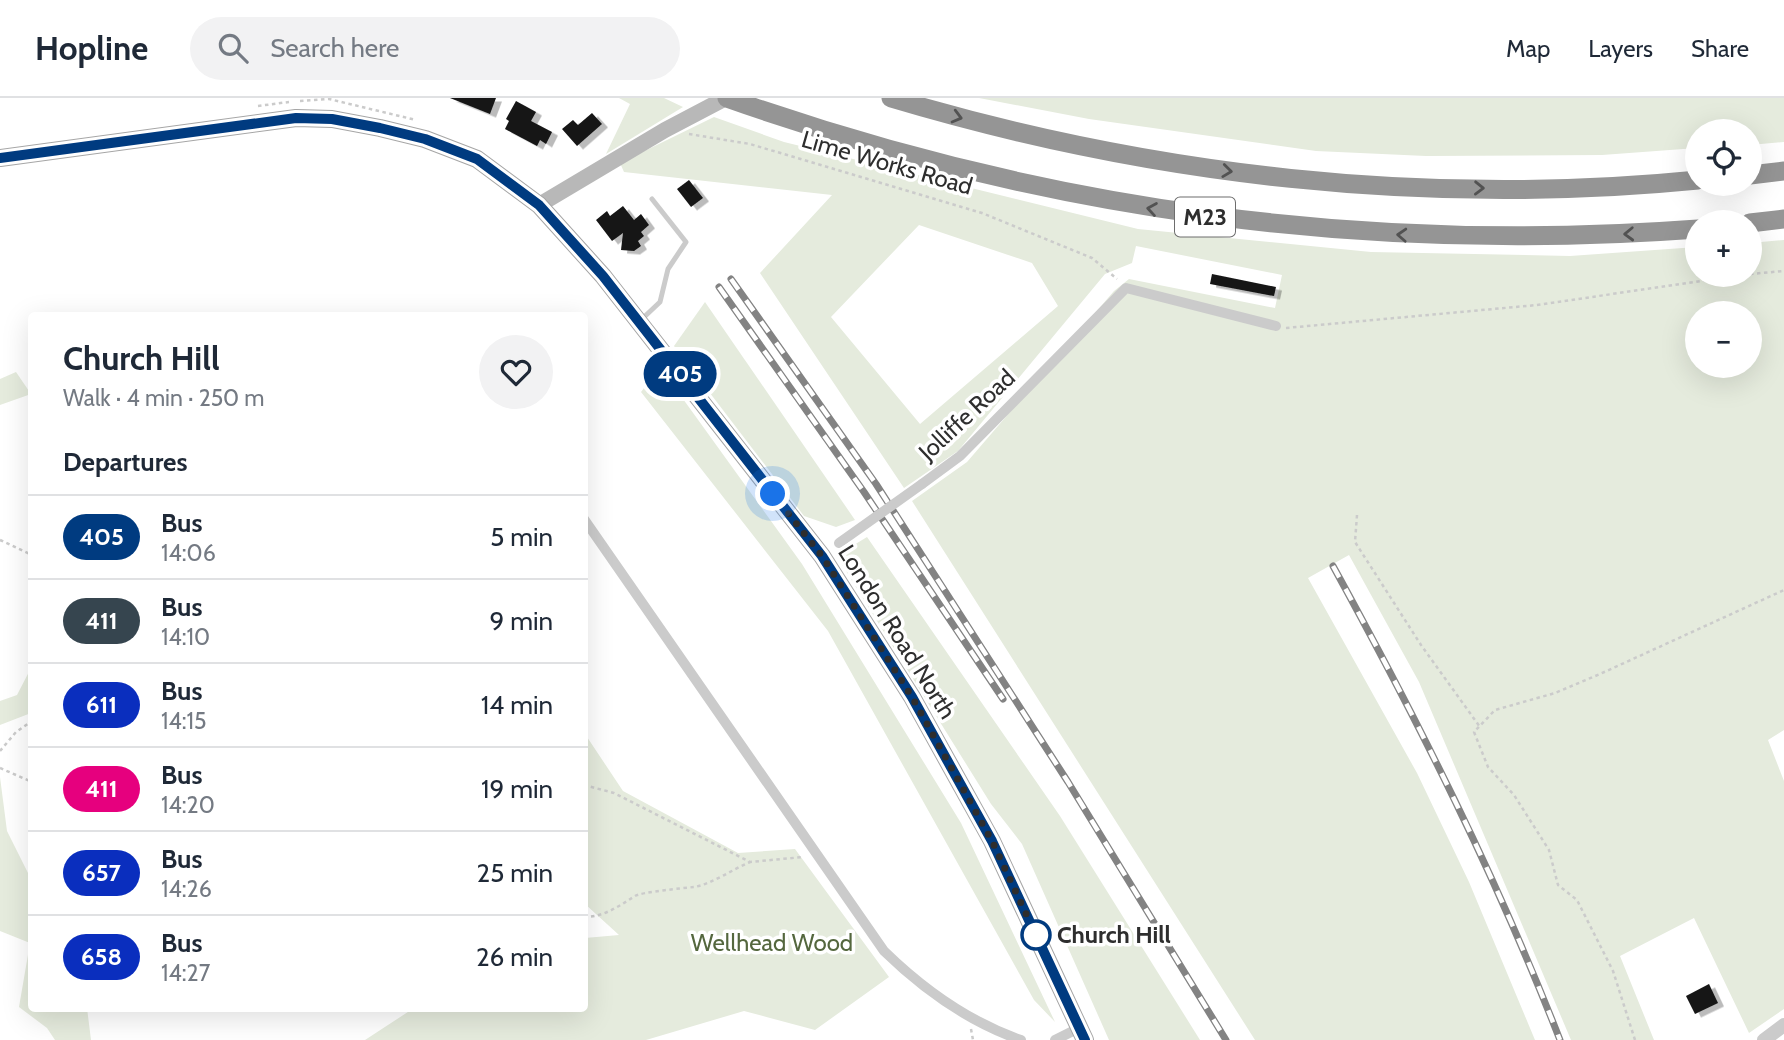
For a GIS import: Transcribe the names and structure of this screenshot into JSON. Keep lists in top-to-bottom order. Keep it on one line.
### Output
{"streets":{"highway":["M23"],"main road":["London Road North"],"street":["Jolliffe Road"],"path":["Lime Works Road"]},"crossings":[["Lime Works Road","Jolliffe Road"],["Jolliffe Road","London Road North"]],"parks":["Wellhead Wood"],"places":["Church Hill"],"lines":["bus line 405"],"page":{"header":"Hopline","search":"Search here","nav":["Map","Layers","Share"],"on_map":"405","map_buttons":["+","−"],"heading":[["Church Hill","Walk · 4 min · 250 m"],"Departures"],"list":[{"mark":"405","name":"Bus","note":"14:06","value":"5 min"},{"mark":"411","name":"Bus","note":"14:10","value":"9 min"},{"mark":"611","name":"Bus","note":"14:15","value":"14 min"},{"mark":"411","name":"Bus","note":"14:20","value":"19 min"},{"mark":"657","name":"Bus","note":"14:26","value":"25 min"},{"mark":"658","name":"Bus","note":"14:27","value":"26 min"}]}}
